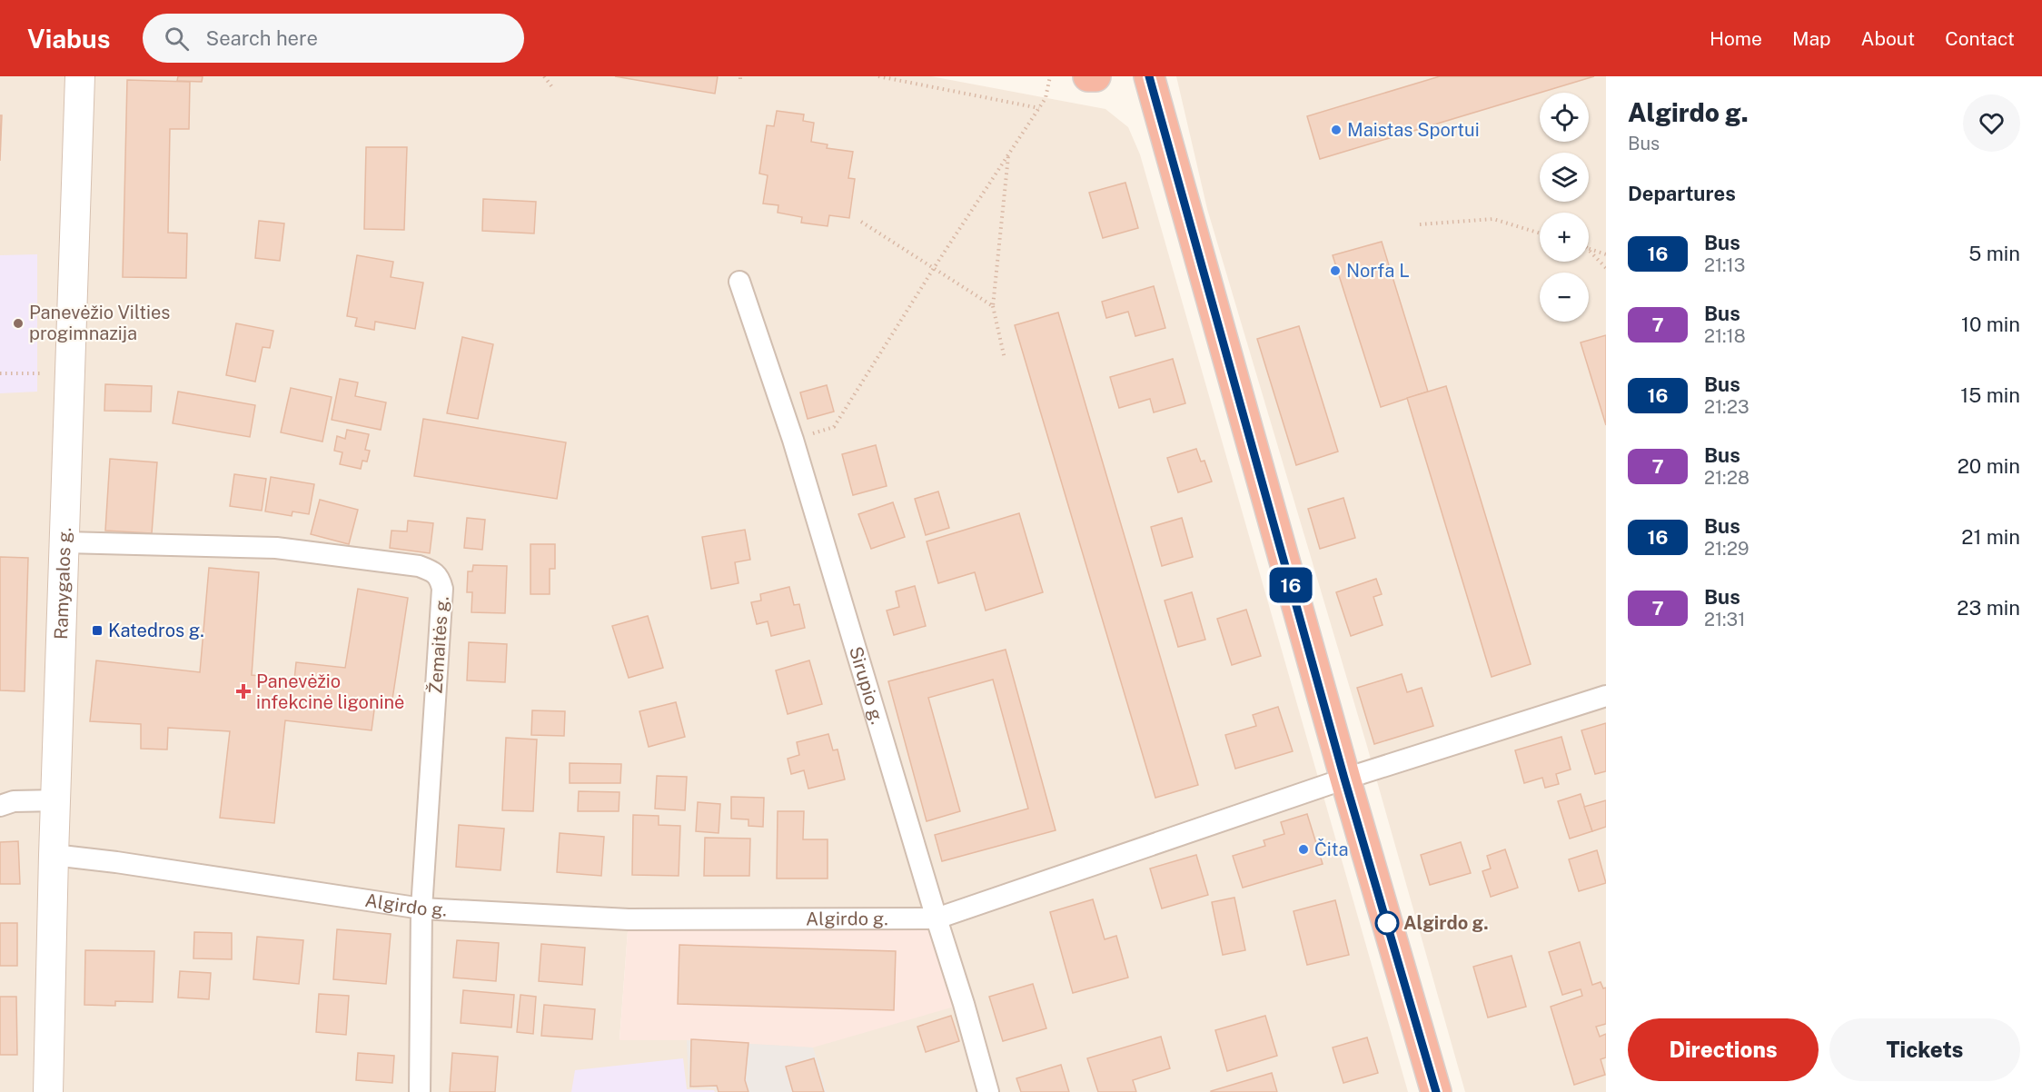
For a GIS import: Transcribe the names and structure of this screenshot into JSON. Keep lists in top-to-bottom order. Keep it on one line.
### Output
{"streets":{"main road":["Ramygalos g."],"street":["Žemaitės g.","Sirupio g.","Algirdo g."]},"crossings":[["Ramygalos g.","Žemaitės g."],["Ramygalos g.","Algirdo g."],["Žemaitės g.","Algirdo g."],["Sirupio g.","Algirdo g."]],"places":{"other":["Maistas Sportui","Norfa L","Panevėžio Vilties progimnazija","Čita","Algirdo g."],"transit":["Katedros g."],"health":["Panevėžio infekcinė ligoninė"]},"lines":["bus line 16"],"page":{"header":"Viabus","search":"Search here","nav":["Home","Map","About","Contact"],"on_map":"16","heading":[["Algirdo g.","Bus"],"Departures"],"map_buttons":["+","−"],"list":[{"mark":"16","name":"Bus","note":"21:13","value":"5 min"},{"mark":"7","name":"Bus","note":"21:18","value":"10 min"},{"mark":"16","name":"Bus","note":"21:23","value":"15 min"},{"mark":"7","name":"Bus","note":"21:28","value":"20 min"},{"mark":"16","name":"Bus","note":"21:29","value":"21 min"},{"mark":"7","name":"Bus","note":"21:31","value":"23 min"}],"buttons":["Directions","Tickets"]}}
